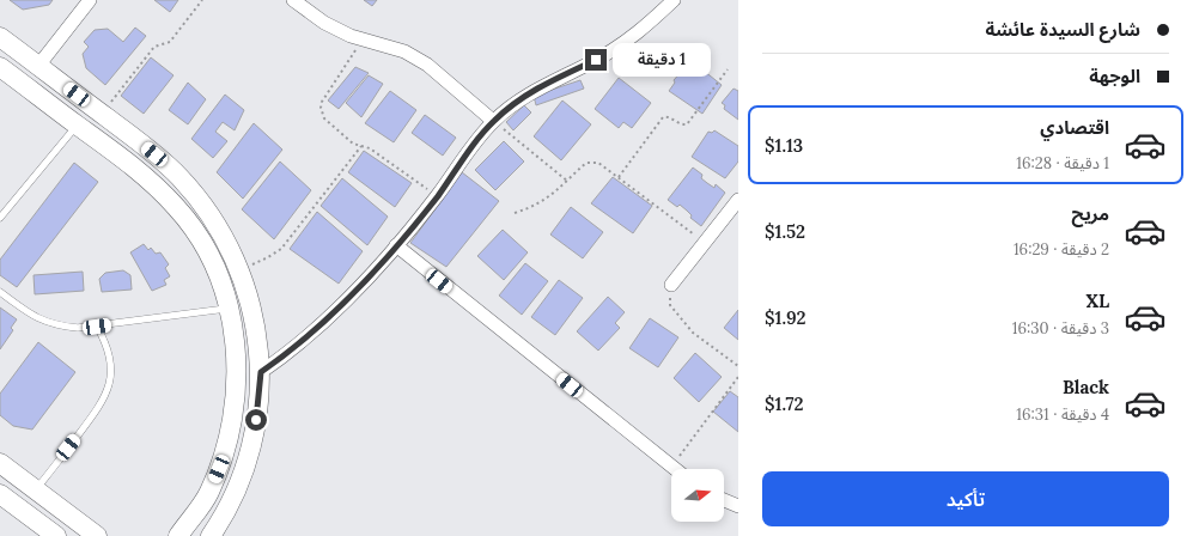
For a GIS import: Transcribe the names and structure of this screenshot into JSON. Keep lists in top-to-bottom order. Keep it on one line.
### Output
{"north":"right","page":{"banner":["شارع السيدة عائشة","الوجهة"],"bubble":"1 دقيقة","list":[{"name":"اقتصادي","note":"1 دقيقة · 16:28","value":"$1.13"},{"name":"مريح","note":"2 دقيقة · 16:29","value":"$1.52"},{"name":"XL","note":"3 دقيقة · 16:30","value":"$1.92"},{"name":"Black","note":"4 دقيقة · 16:31","value":"$1.72"}],"buttons":"تأكيد"}}
